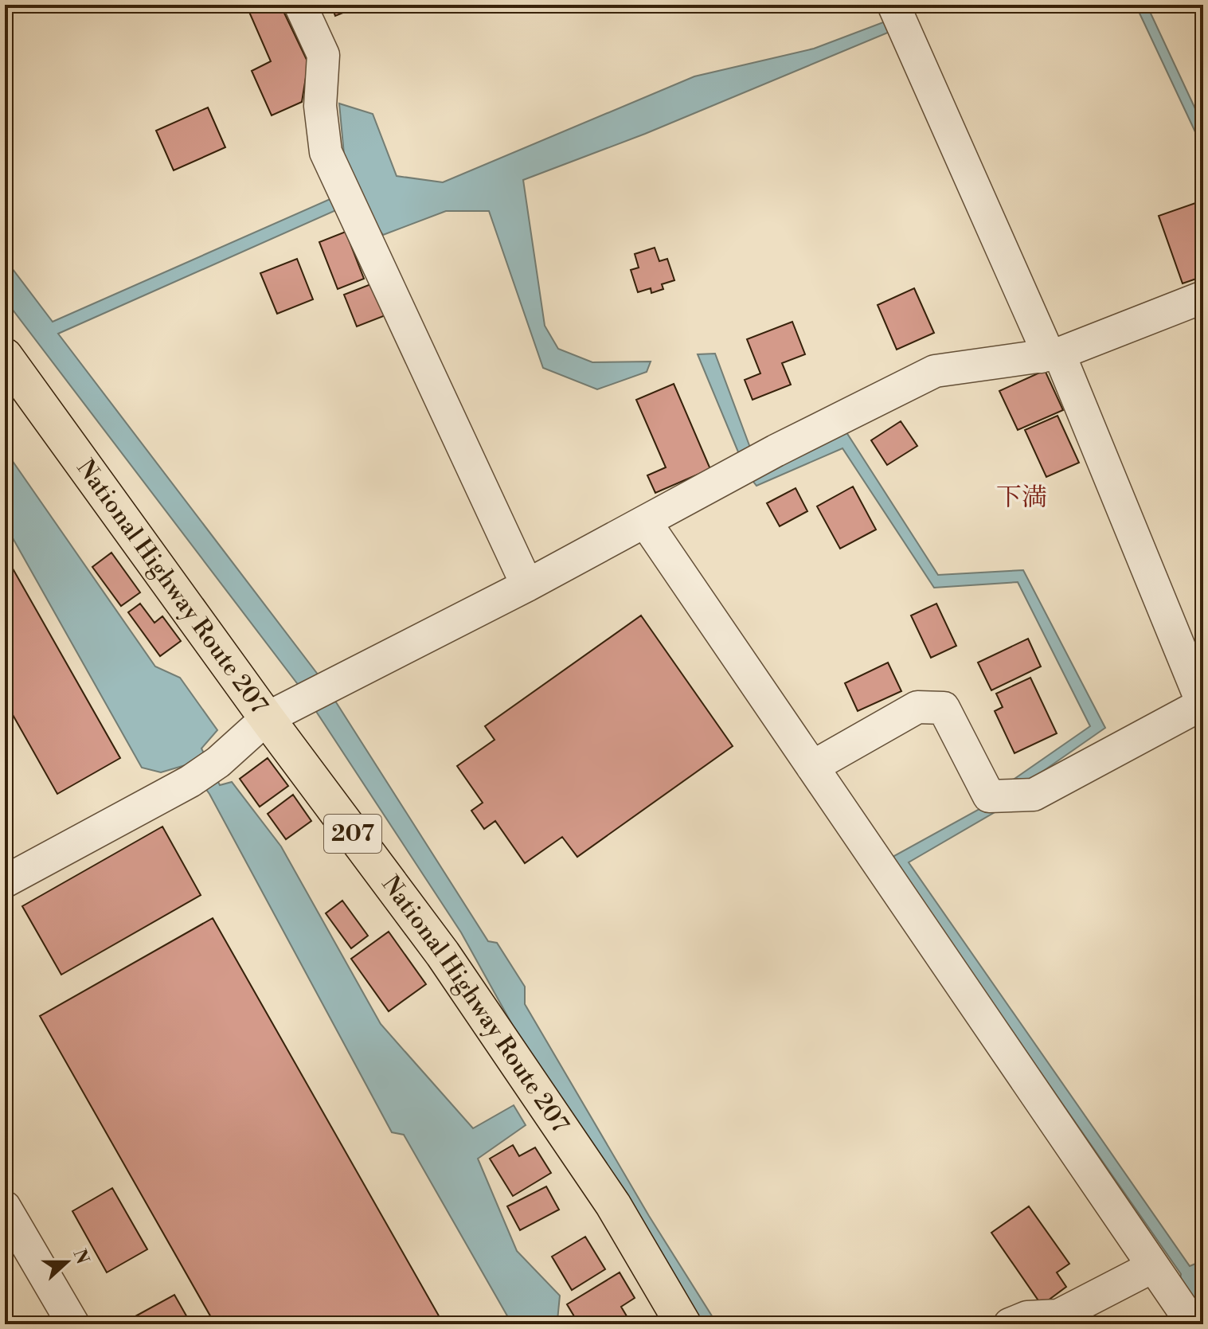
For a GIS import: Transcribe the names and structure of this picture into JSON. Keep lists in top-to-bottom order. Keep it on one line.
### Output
{"streets":{"highway":["National Highway Route 207","207"]},"districts":["下満"],"north":"right"}
